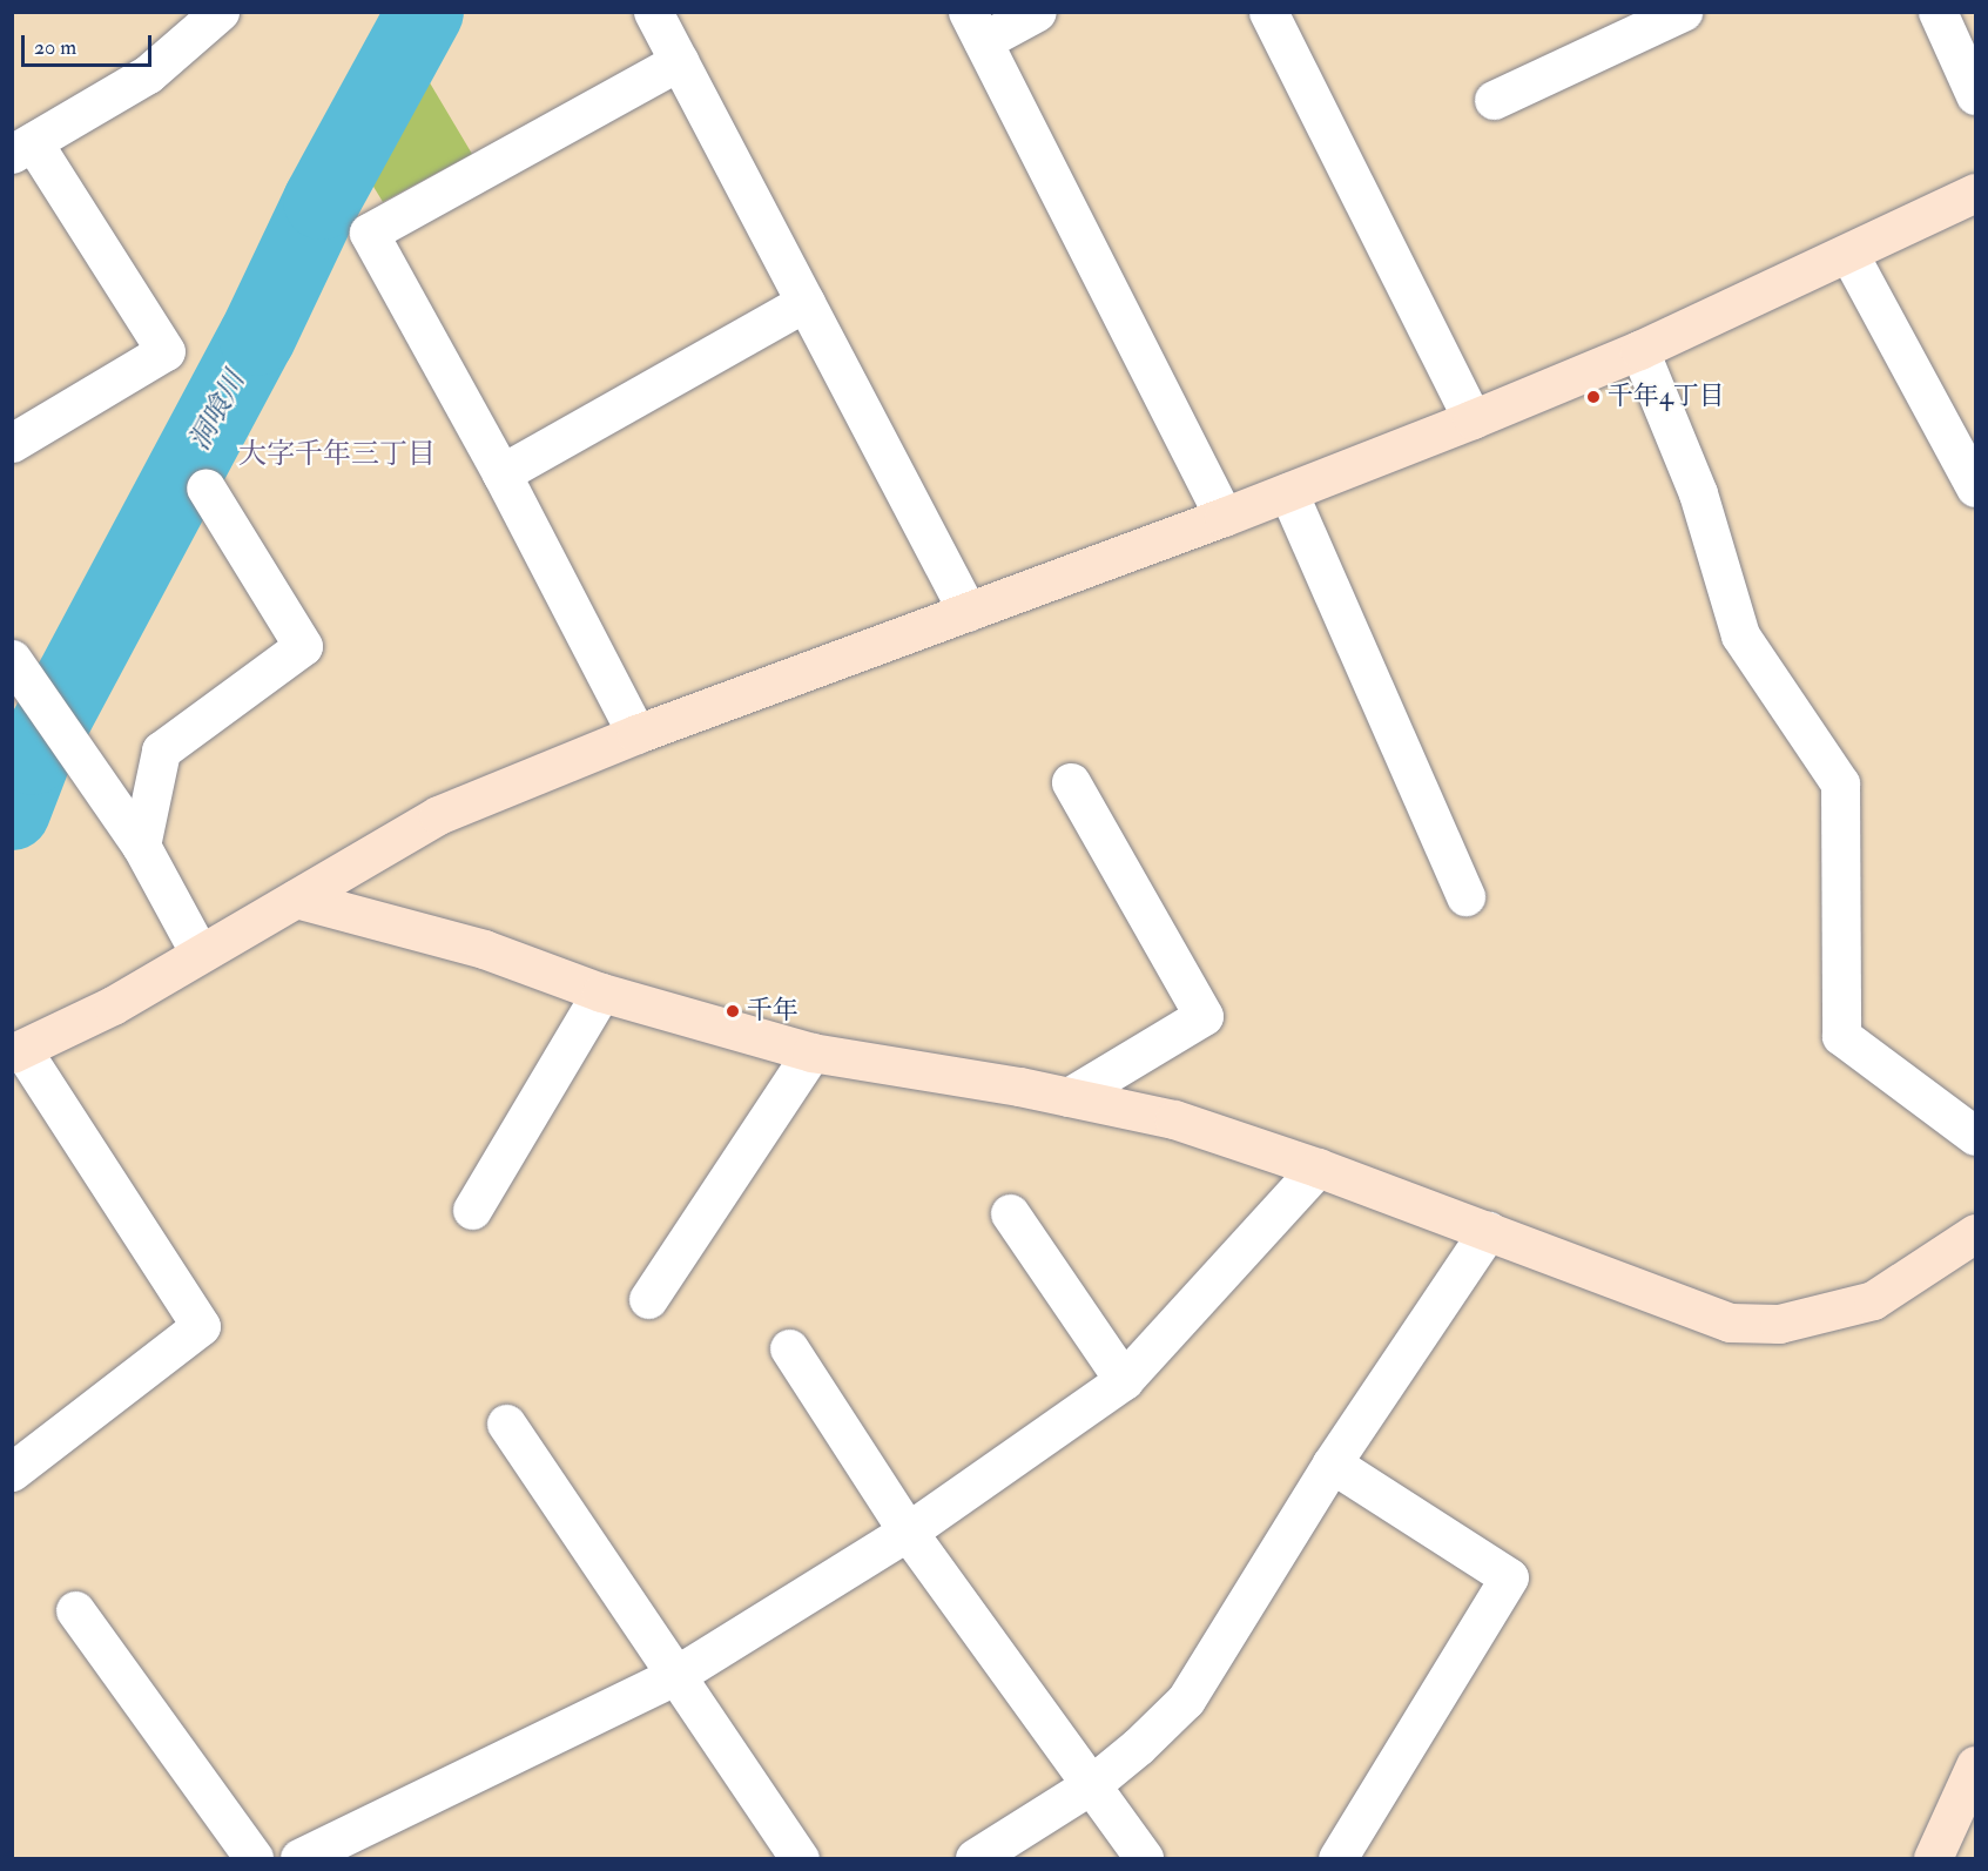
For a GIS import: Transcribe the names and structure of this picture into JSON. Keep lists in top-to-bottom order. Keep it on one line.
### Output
{"districts":["大字千年三丁目"],"water":["洞喰川"],"places":["千年4丁目","千年"],"scale_bar":"20 m"}
